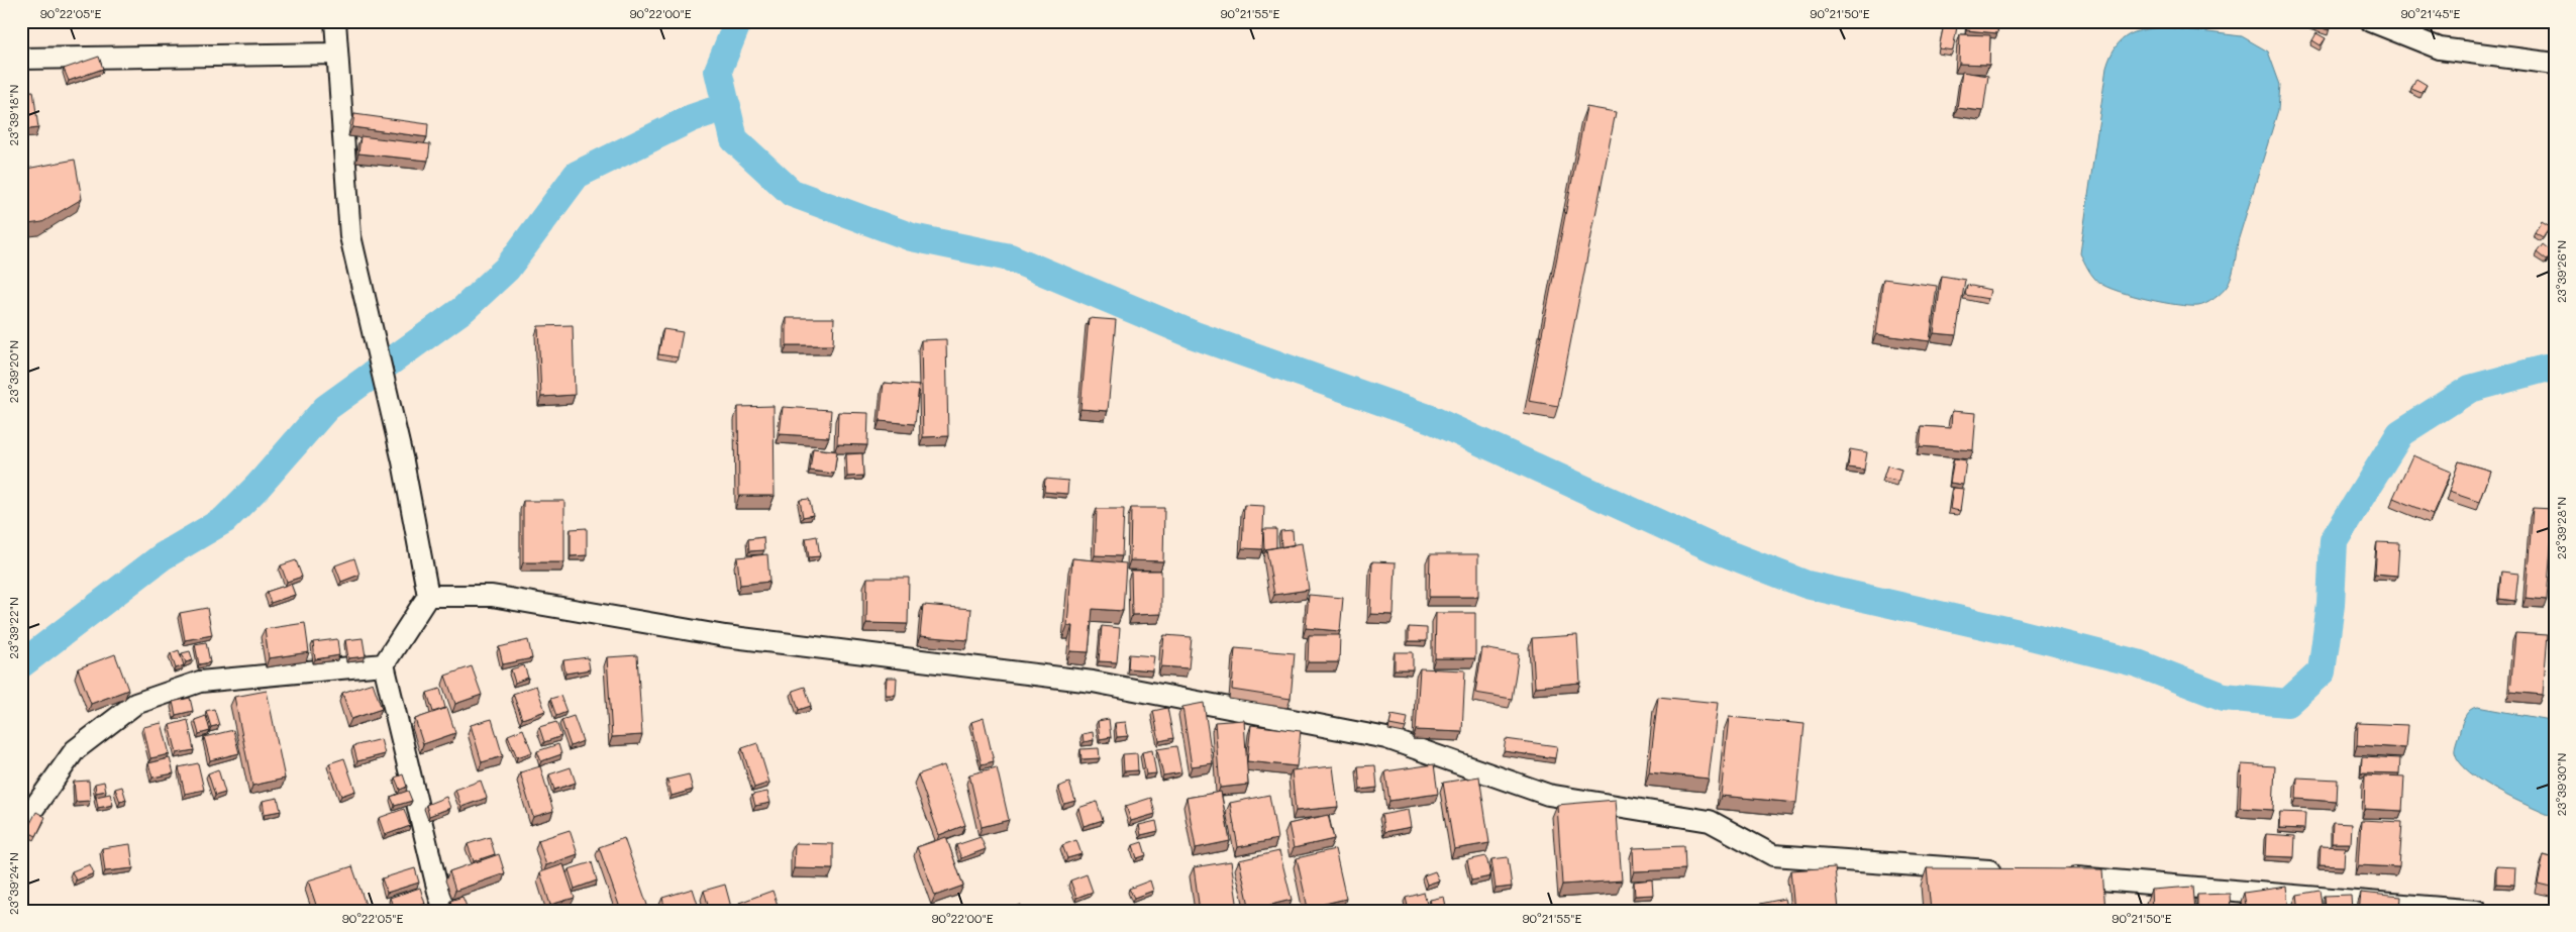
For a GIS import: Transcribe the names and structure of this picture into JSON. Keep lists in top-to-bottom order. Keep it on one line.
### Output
{"coordinates":["90°22'05\"E","90°22'00\"E","90°21'55\"E","90°21'50\"E","90°21'45\"E","23°39'18\"N","23°39'26\"N","23°39'20\"N","23°39'28\"N","23°39'22\"N","23°39'30\"N","23°39'24\"N"]}
